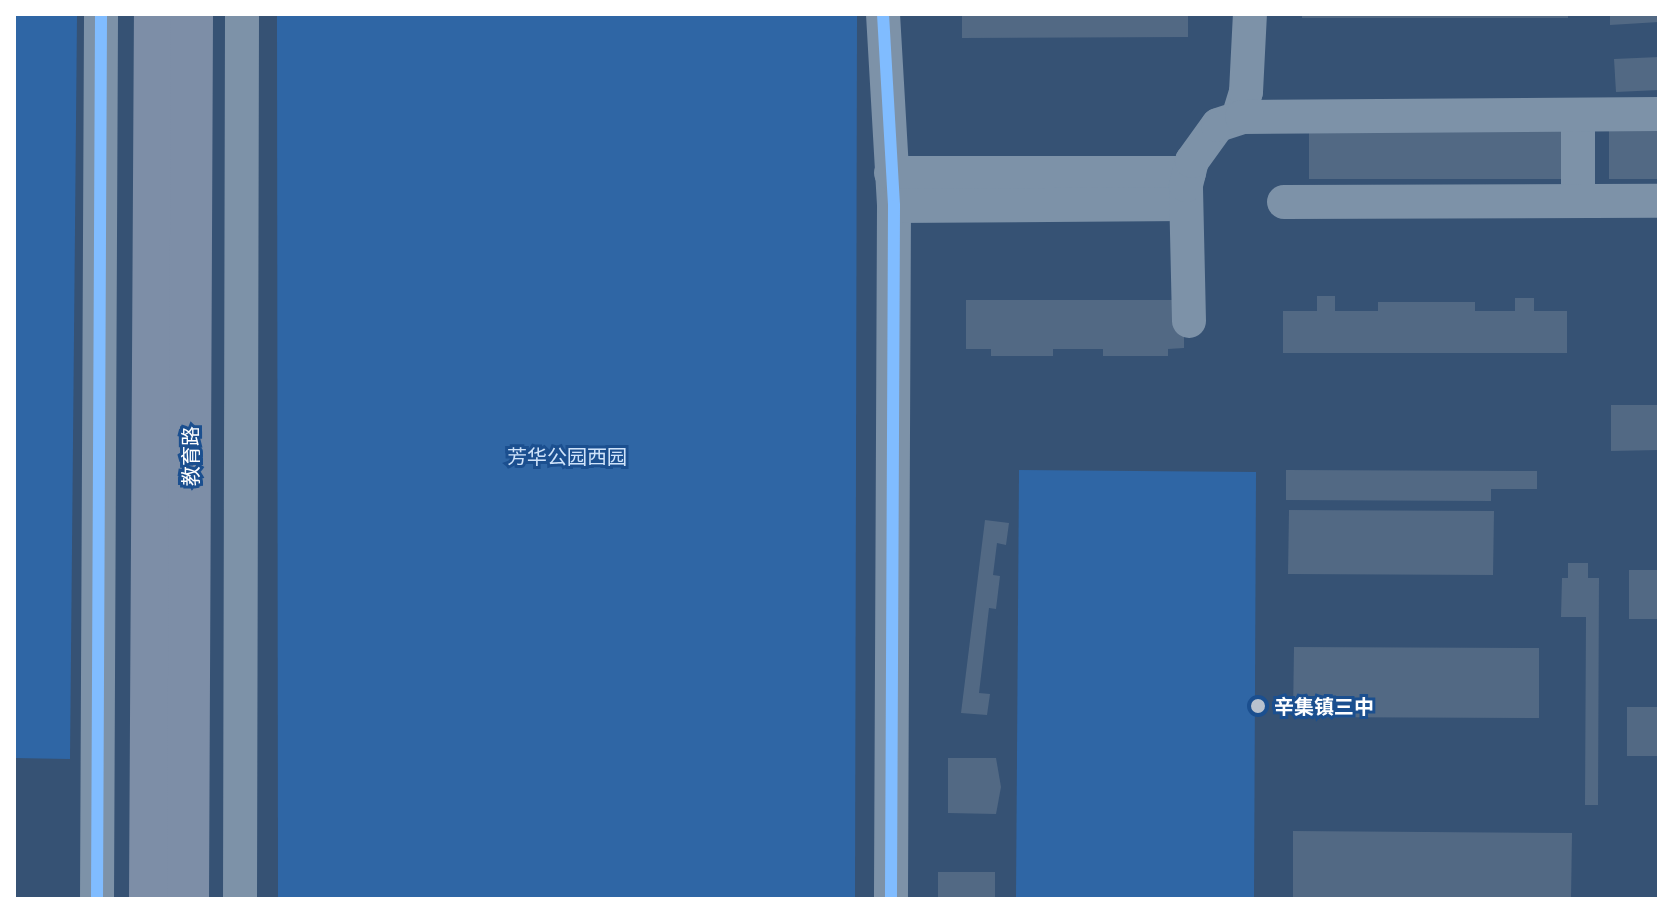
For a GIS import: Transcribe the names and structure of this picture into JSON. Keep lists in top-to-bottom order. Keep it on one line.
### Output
{"streets":{"main road":["教育路"]},"parks":["芳华公园西园"],"places":["辛集镇三中"]}
